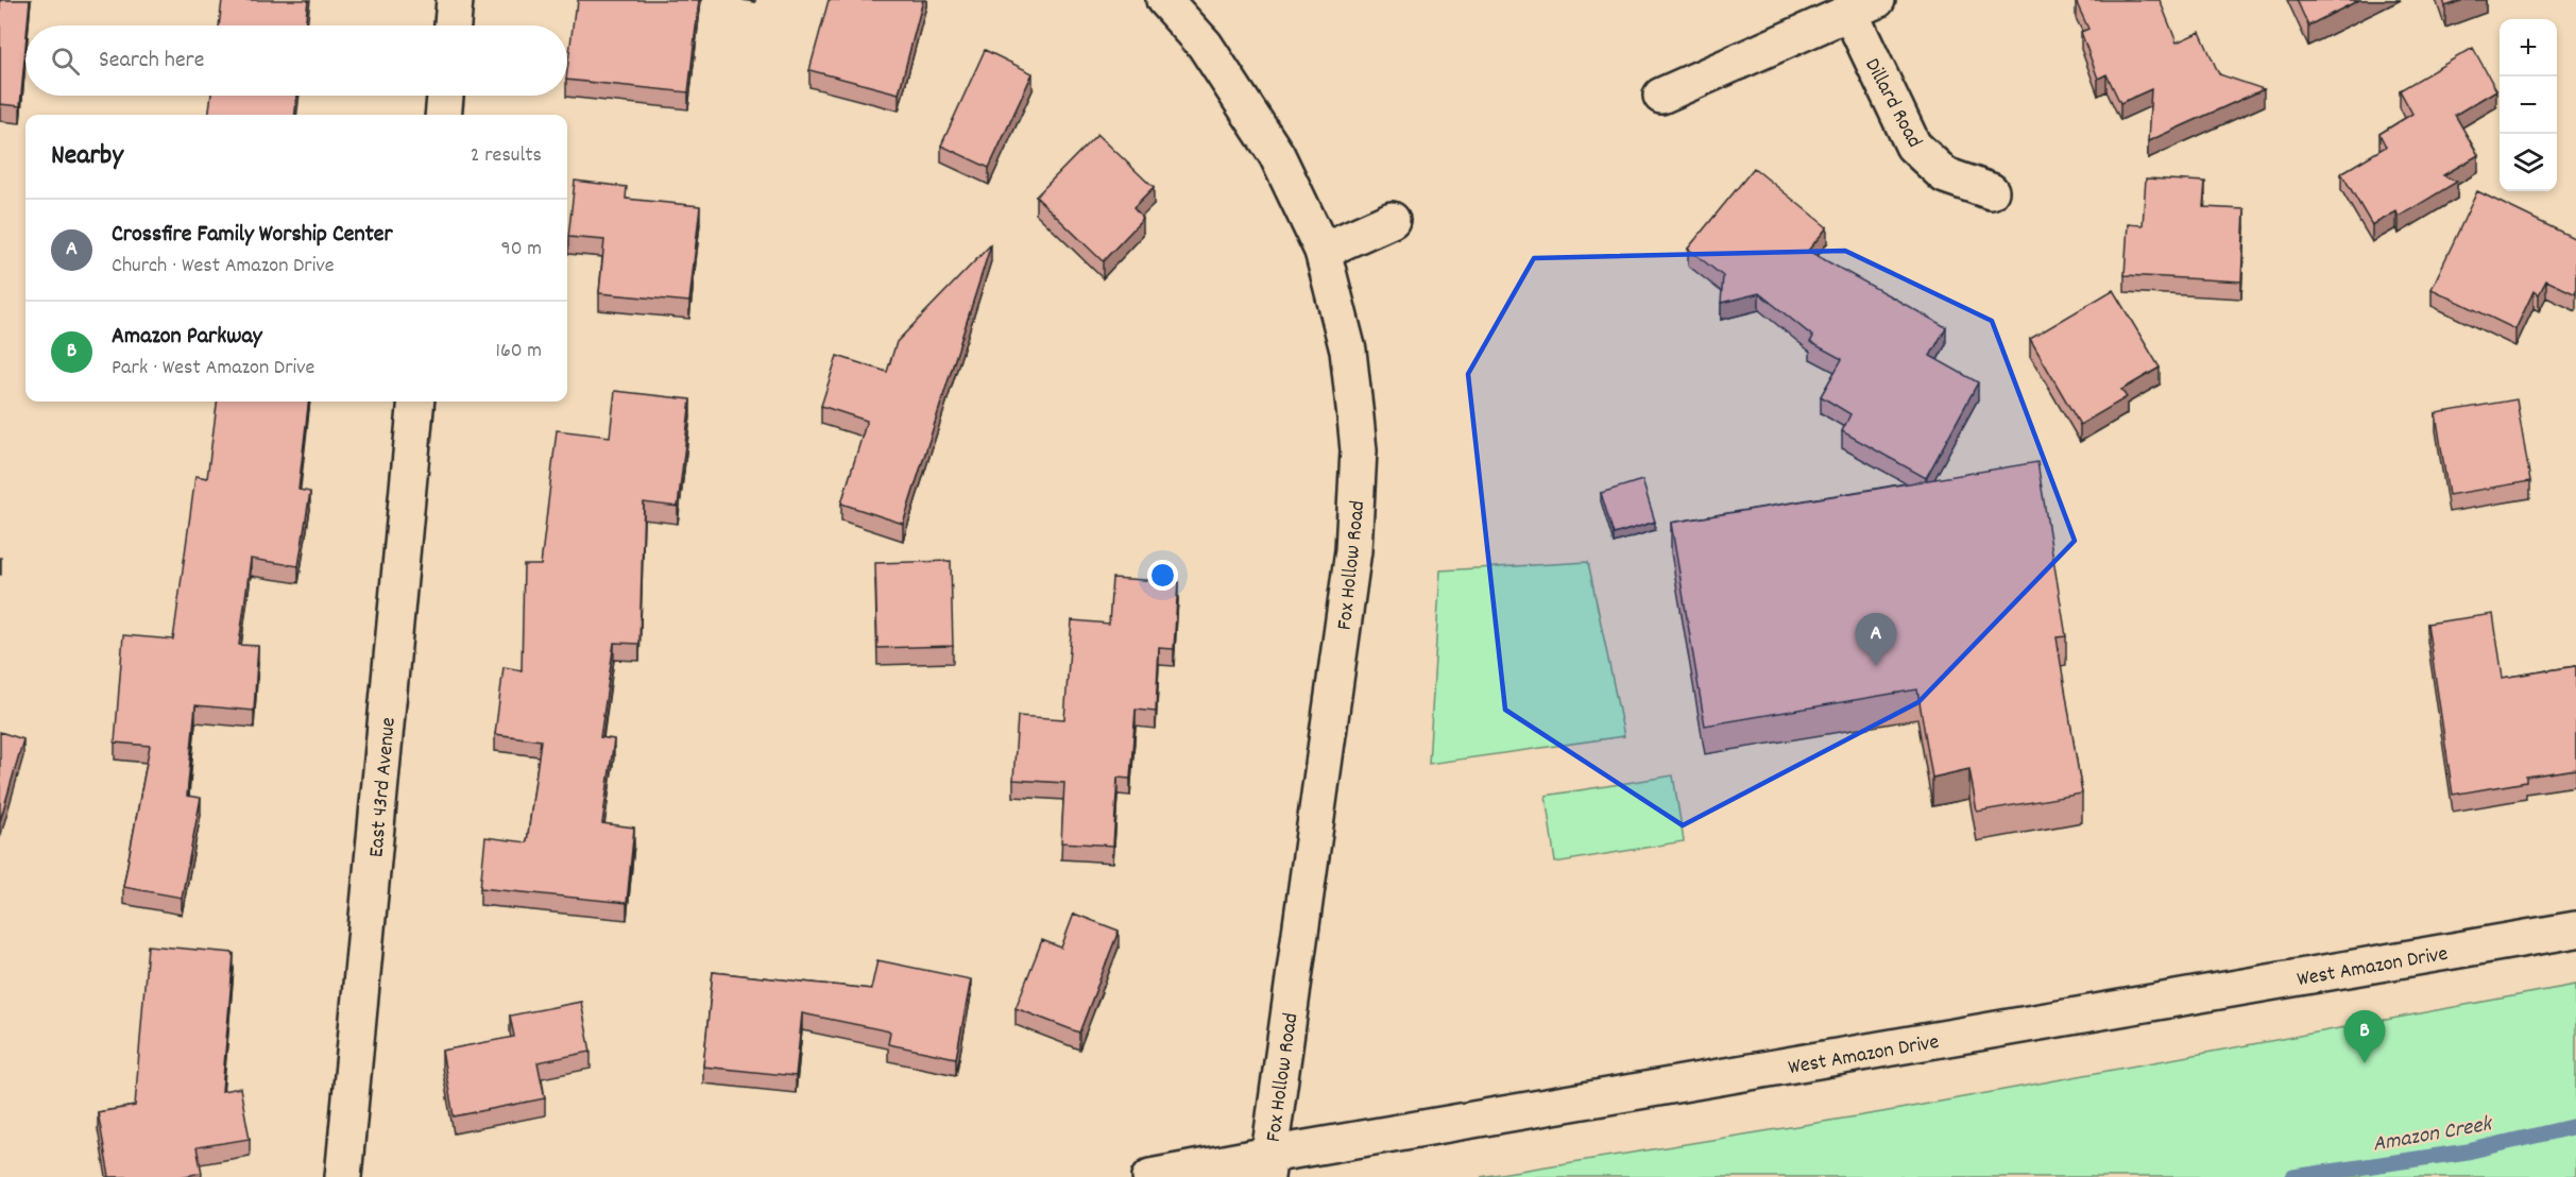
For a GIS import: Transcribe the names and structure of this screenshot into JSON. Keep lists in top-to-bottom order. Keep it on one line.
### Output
{"streets":{"main road":["Dillard Road","Fox Hollow Road","East 43rd Avenue","West Amazon Drive"]},"crossings":[["Fox Hollow Road","West Amazon Drive"]],"water":["Amazon Creek"],"page":{"map_buttons":["+","−"],"search":"Search here","heading":["Nearby","2 results"],"list":[{"mark":"A","name":"Crossfire Family Worship Center","note":"Church · West Amazon Drive","value":"90 m"},{"mark":"B","name":"Amazon Parkway","note":"Park · West Amazon Drive","value":"160 m"}],"pins":["A","B"]}}
